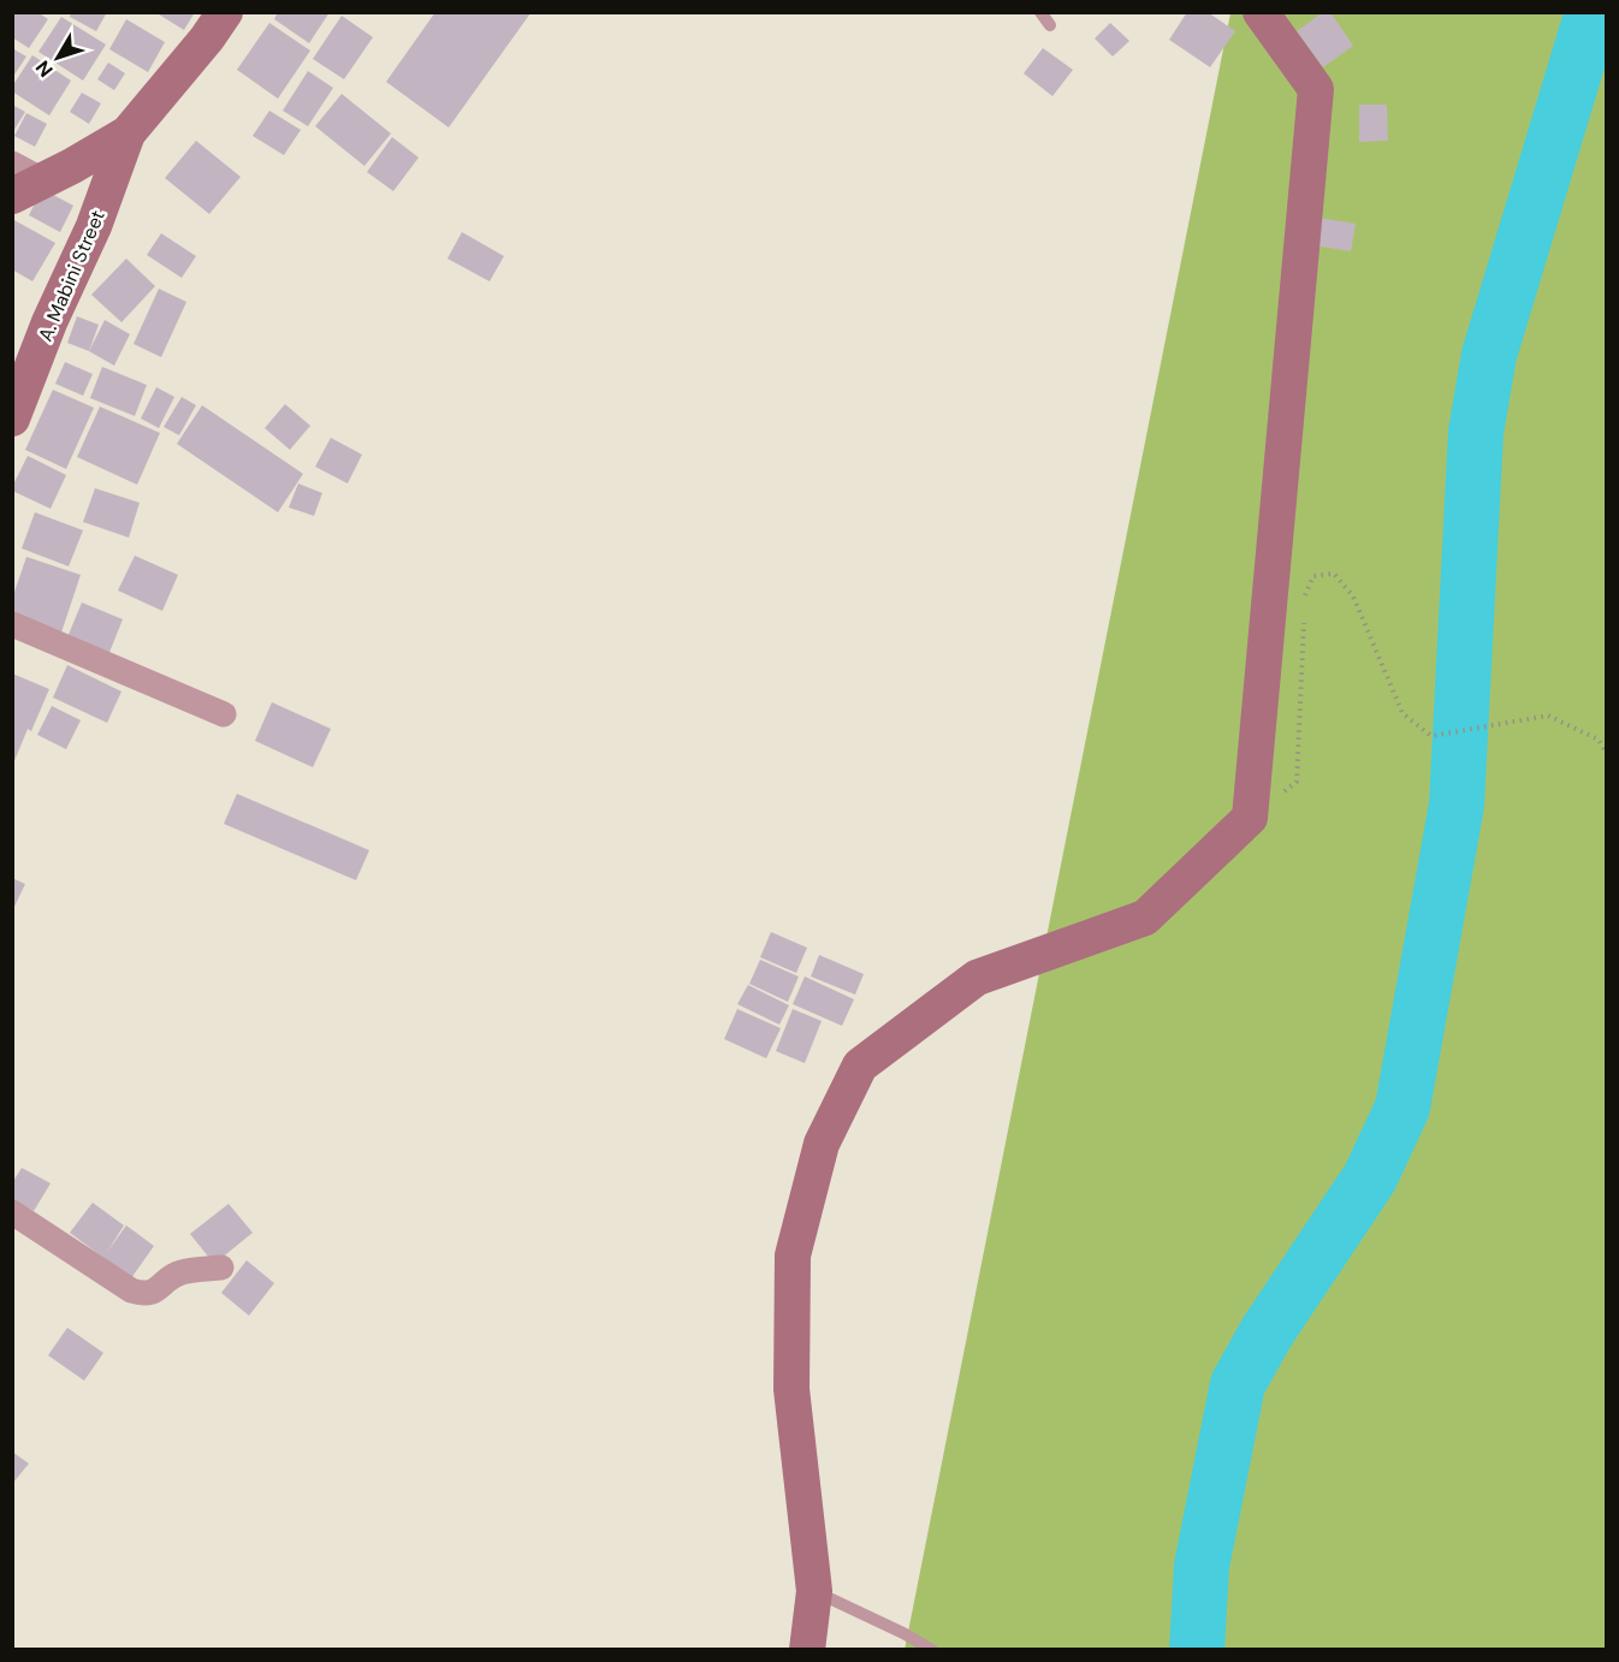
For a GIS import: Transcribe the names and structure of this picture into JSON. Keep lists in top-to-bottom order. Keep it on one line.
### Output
{"streets":{"street":["A. Mabini Street"]},"north":"bottom left"}
